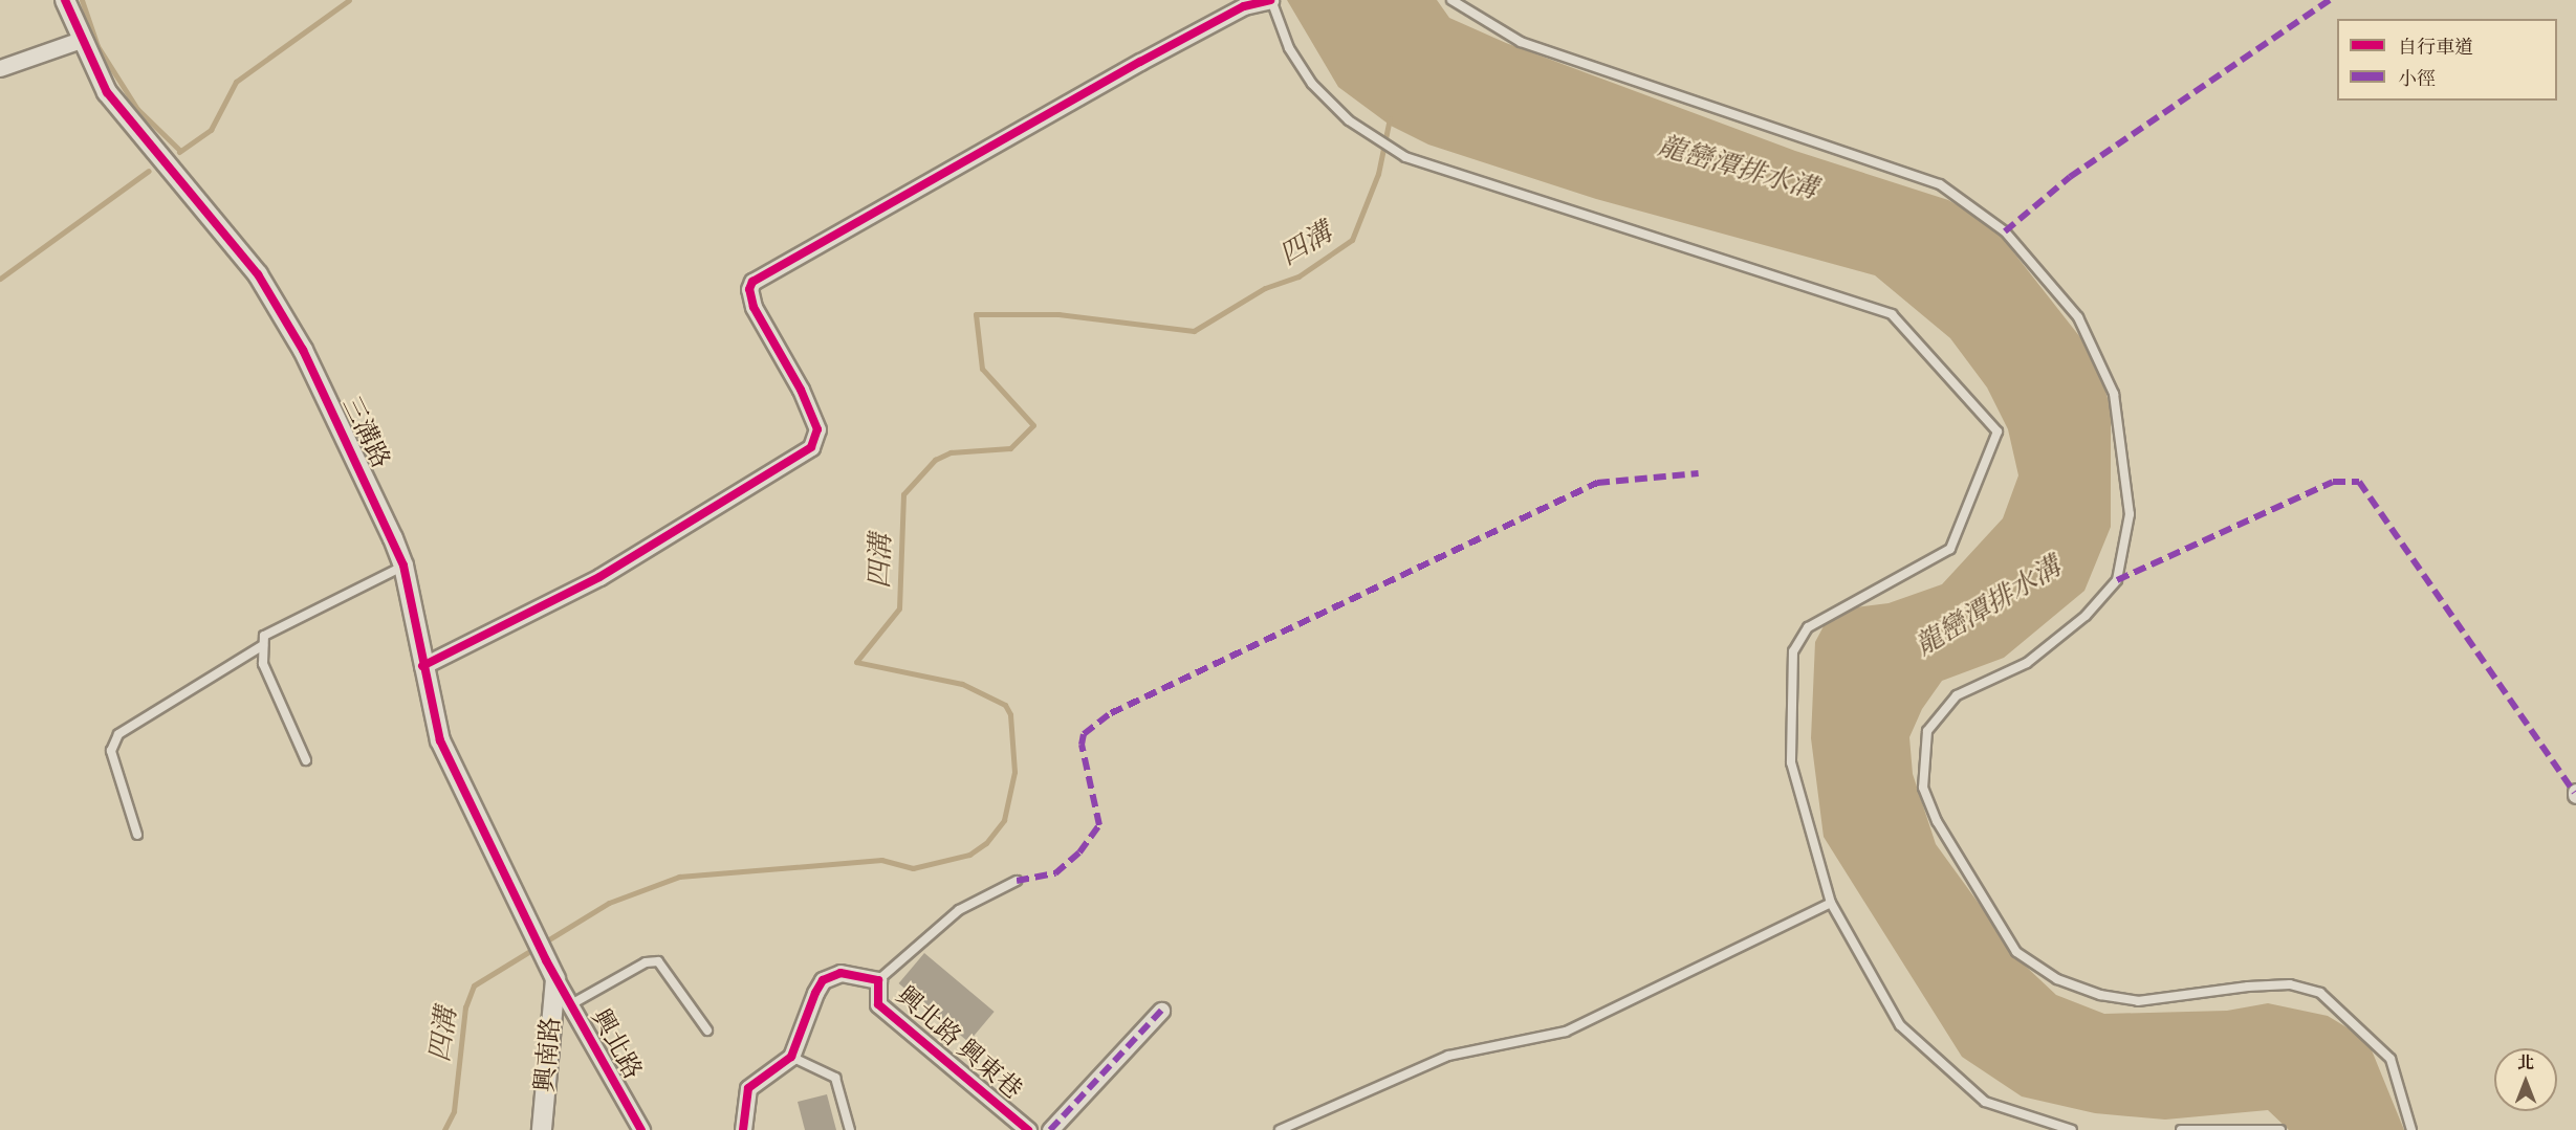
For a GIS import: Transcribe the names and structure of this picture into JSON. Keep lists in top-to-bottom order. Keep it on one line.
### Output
{"streets":{"street":["三溝路","興北路 興東巷","興北路","興南路"]},"crossings":[["三溝路","興北路"],["三溝路","興南路"],["興北路","興南路"]],"water":["龍巒潭排水溝","四溝"],"legend":["自行車道","小徑"],"north":"top"}
